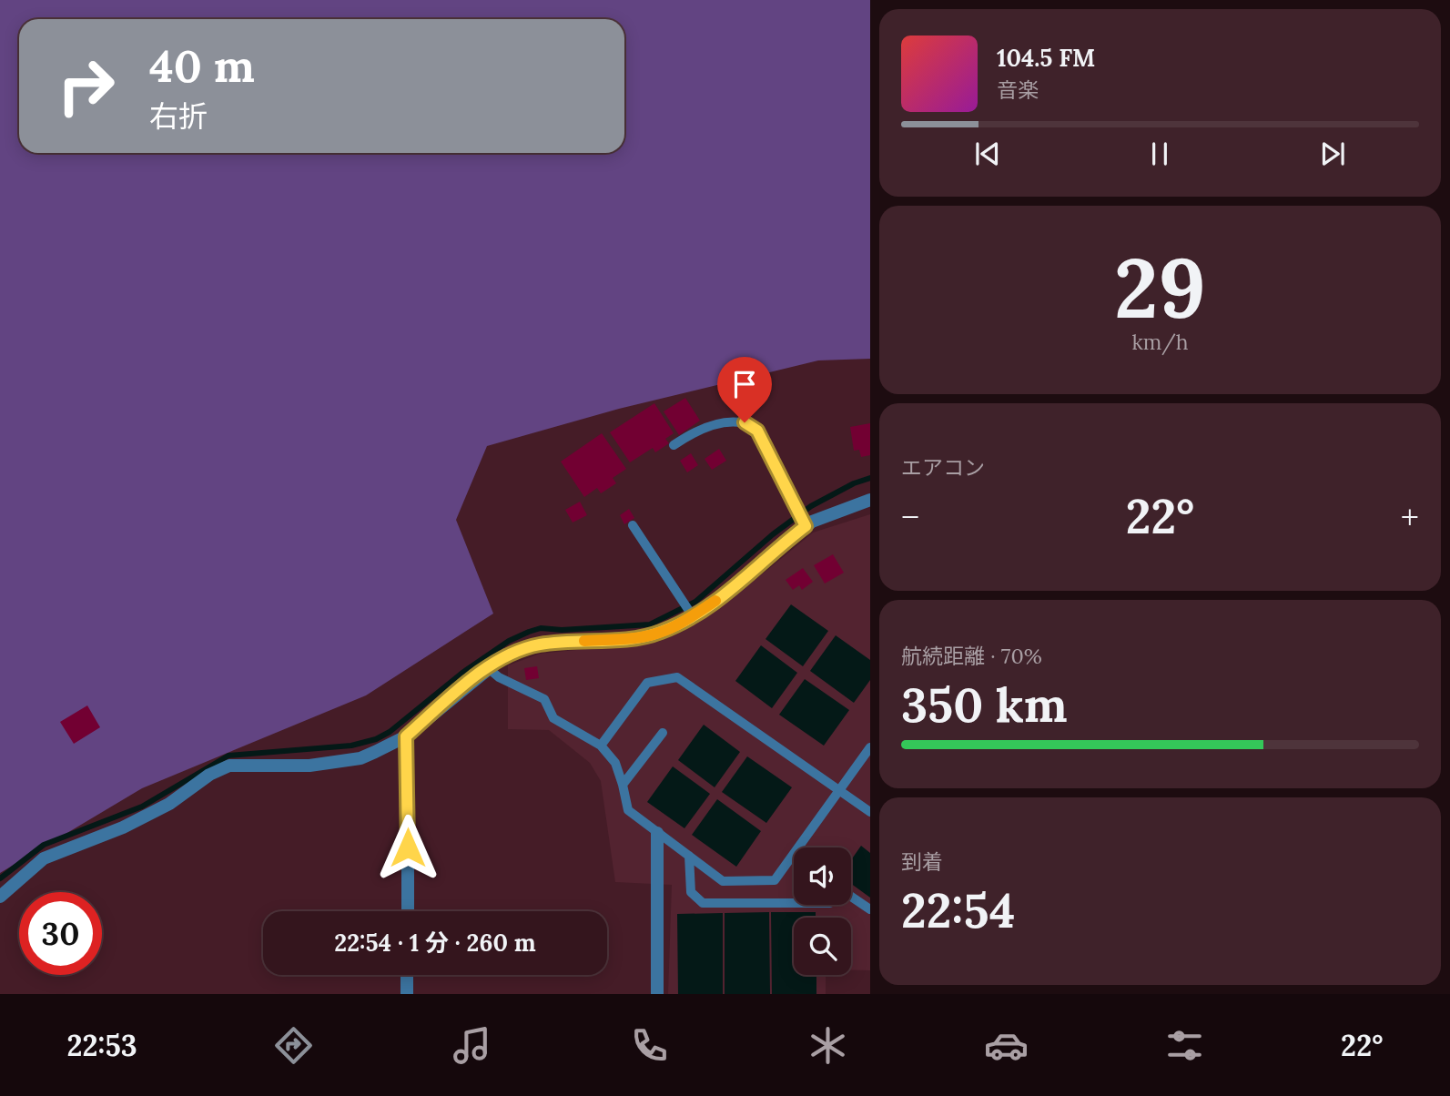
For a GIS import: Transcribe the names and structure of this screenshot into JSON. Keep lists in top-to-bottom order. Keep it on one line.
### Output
{"page":{"turn":["40 m","右折"],"song":["104.5 FM","音楽"],"tile":[["29","km/h"],"エアコン",["航続距離 · 70%","350 km"],["到着","22:54"]],"heat":["−","22°","+"],"limit":"30","trip":"22:54 · 1 分 · 260 m","tabs":["22:53","22°"]}}
